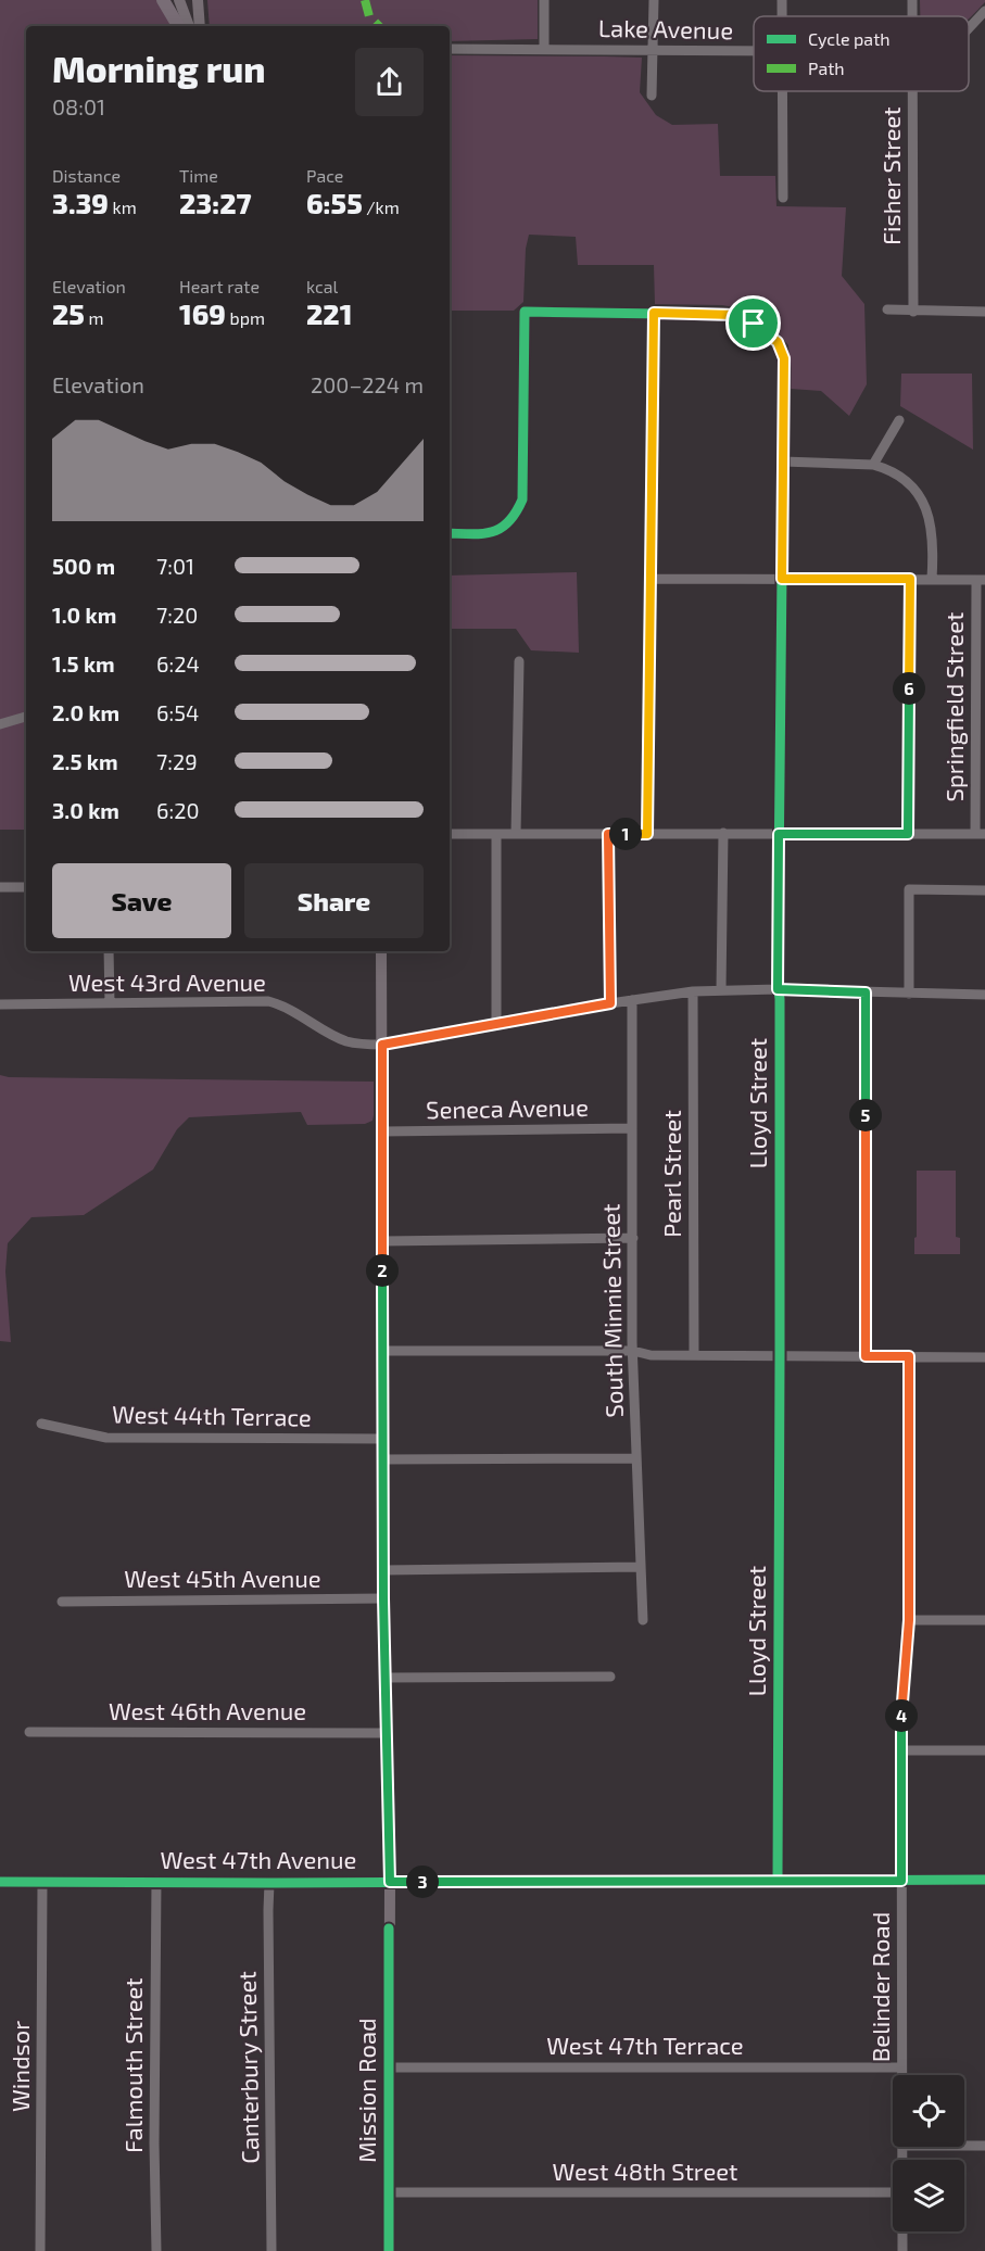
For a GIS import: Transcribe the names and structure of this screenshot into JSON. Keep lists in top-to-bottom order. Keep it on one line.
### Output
{"streets":{"main road":["Mission Road"],"street":["Lake Avenue","Fisher Street","Springfield Street","West 43rd Avenue","Lloyd Street","Seneca Avenue","Pearl Street","South Minnie Street","West 44th Terrace","West 45th Avenue","West 46th Avenue","West 47th Avenue","Belinder Road","West 47th Terrace","Falmouth Street","Windsor","Canterbury Street","West 48th Street"]},"crossings":[["West 43rd Avenue","Lloyd Street"],["West 43rd Avenue","Pearl Street"],["West 43rd Avenue","South Minnie Street"],["West 43rd Avenue","Mission Road"],["Lloyd Street","West 47th Avenue"],["Seneca Avenue","South Minnie Street"],["Seneca Avenue","Mission Road"],["West 44th Terrace","Mission Road"],["West 45th Avenue","Mission Road"],["West 46th Avenue","Mission Road"],["West 47th Avenue","Belinder Road"],["West 47th Avenue","Falmouth Street"],["West 47th Avenue","Windsor"],["West 47th Avenue","Canterbury Street"],["West 47th Avenue","Mission Road"],["Belinder Road","West 47th Terrace"],["West 47th Terrace","Mission Road"],["Mission Road","West 48th Street"]],"legend":["Cycle path","Path"],"page":{"heading":["Morning run","08:01"],"stats":[["Distance","3.39 km"],["Time","23:27"],["Pace","6:55 /km"],["Elevation","25 m"],["Heart rate","169 bpm"],["kcal","221"]],"chart":["Elevation","200–224 m"],"list":[{"name":"500 m","note":"7:01"},{"name":"1.0 km","note":"7:20"},{"name":"1.5 km","note":"6:24"},{"name":"2.0 km","note":"6:54"},{"name":"2.5 km","note":"7:29"},{"name":"3.0 km","note":"6:20"}],"pins":["6","1","5","2","4","3"],"buttons":["Save","Share"]}}
